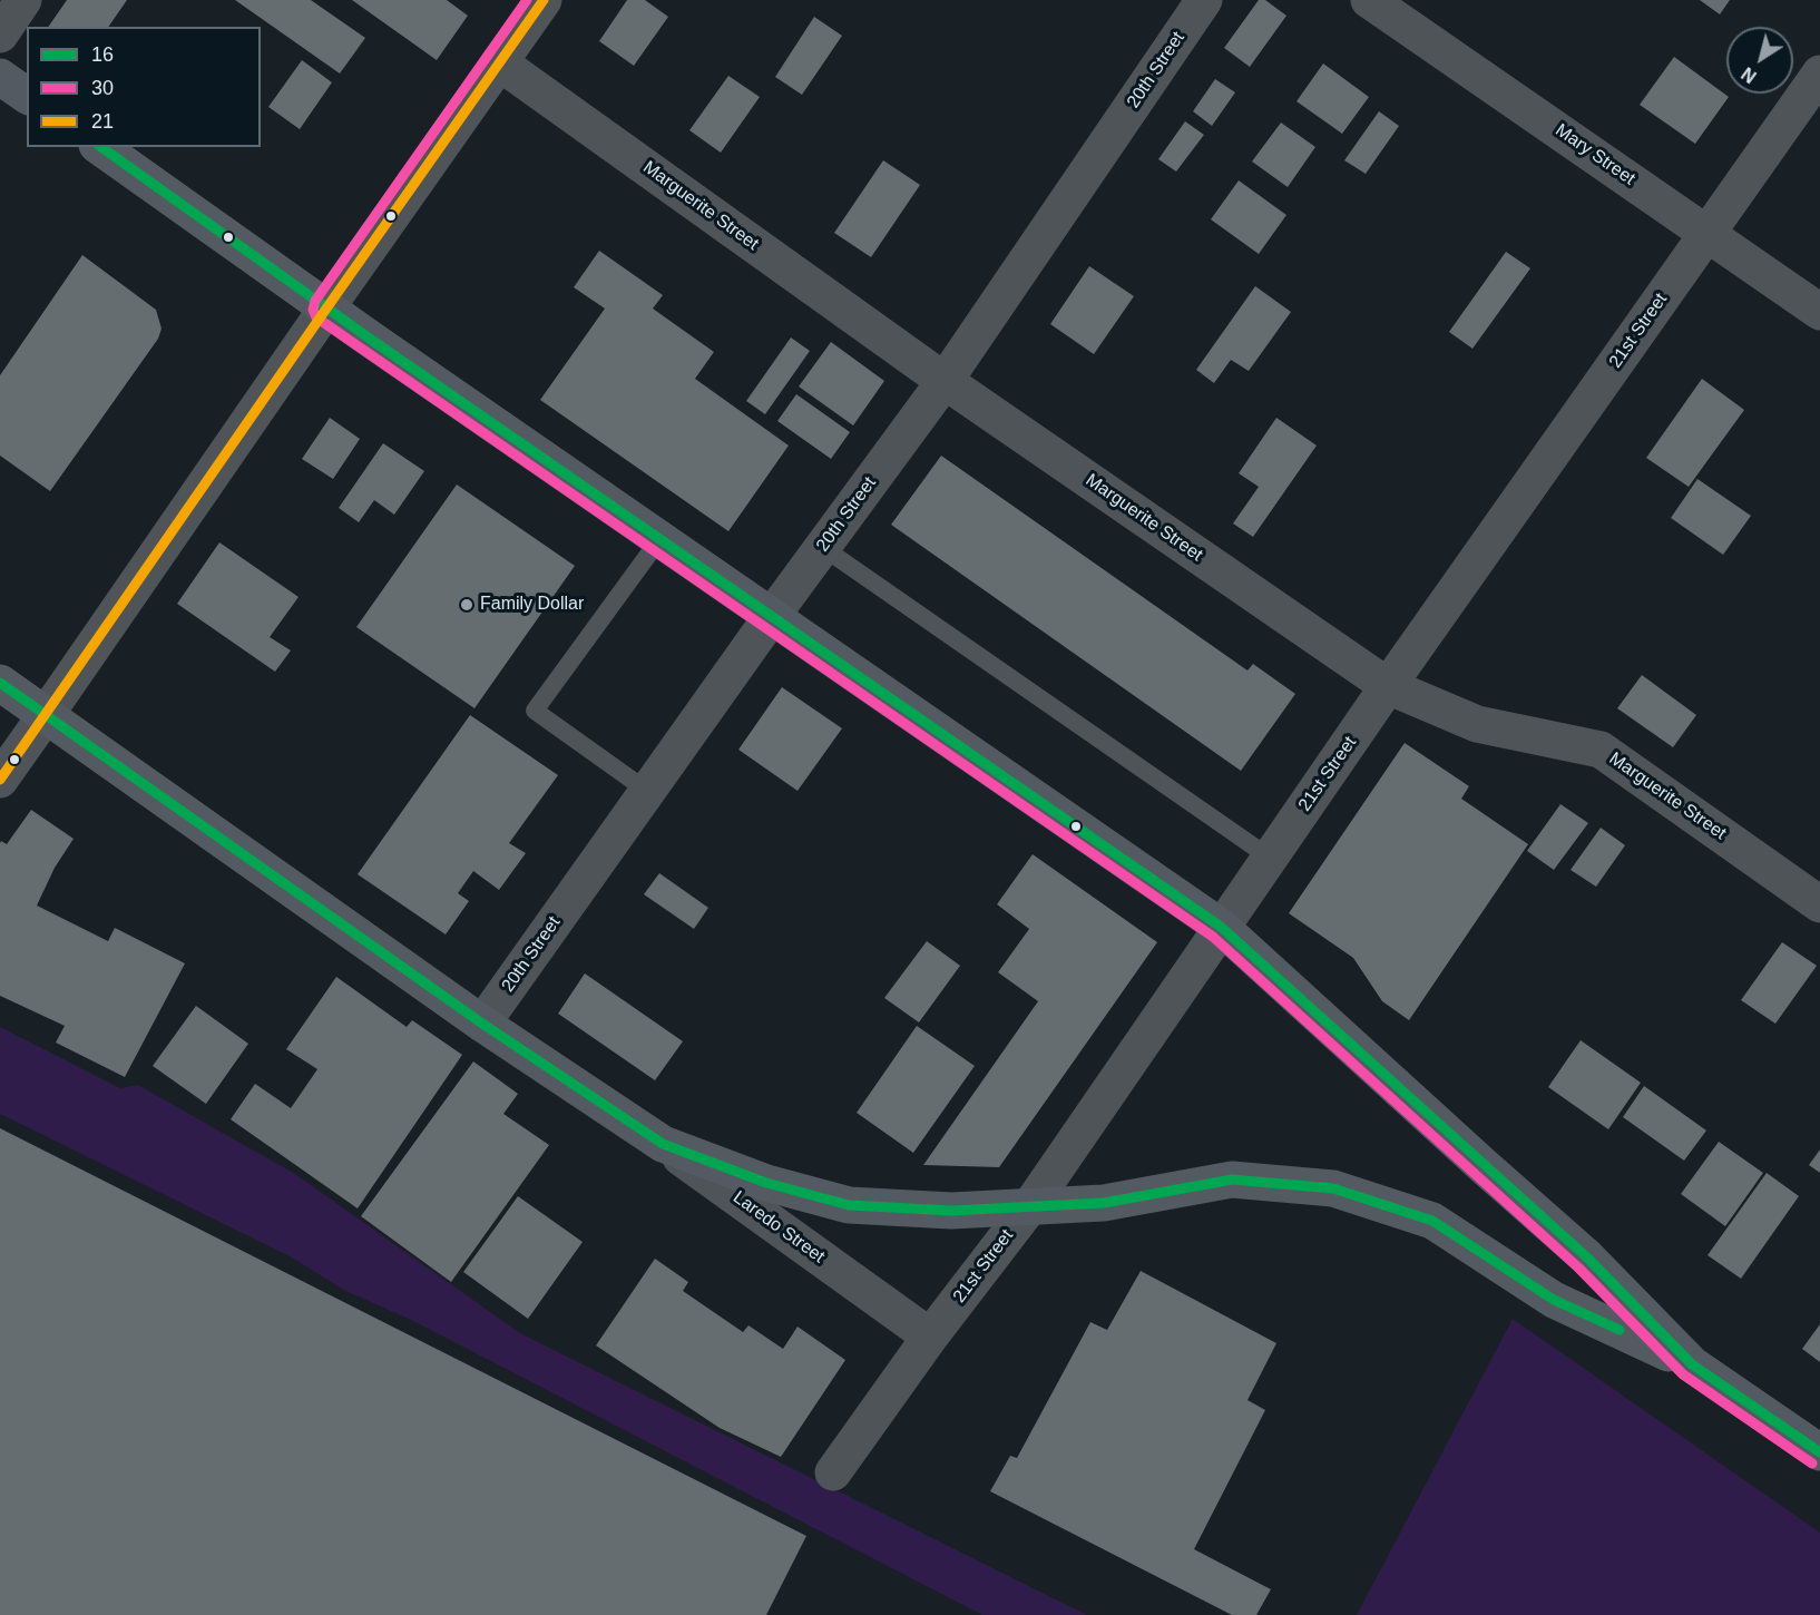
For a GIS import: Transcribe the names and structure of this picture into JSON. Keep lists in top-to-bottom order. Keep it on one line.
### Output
{"streets":{"main road":["Laredo Street"],"street":["20th Street","Mary Street","Marguerite Street","21st Street"]},"crossings":[["20th Street","Marguerite Street"],["20th Street","Laredo Street"],["Mary Street","21st Street"],["Marguerite Street","21st Street"],["21st Street","Laredo Street"]],"places":["Family Dollar"],"lines":["transit line 30","transit line 21","transit line 16"],"legend":["16","30","21"],"north":"bottom left"}
